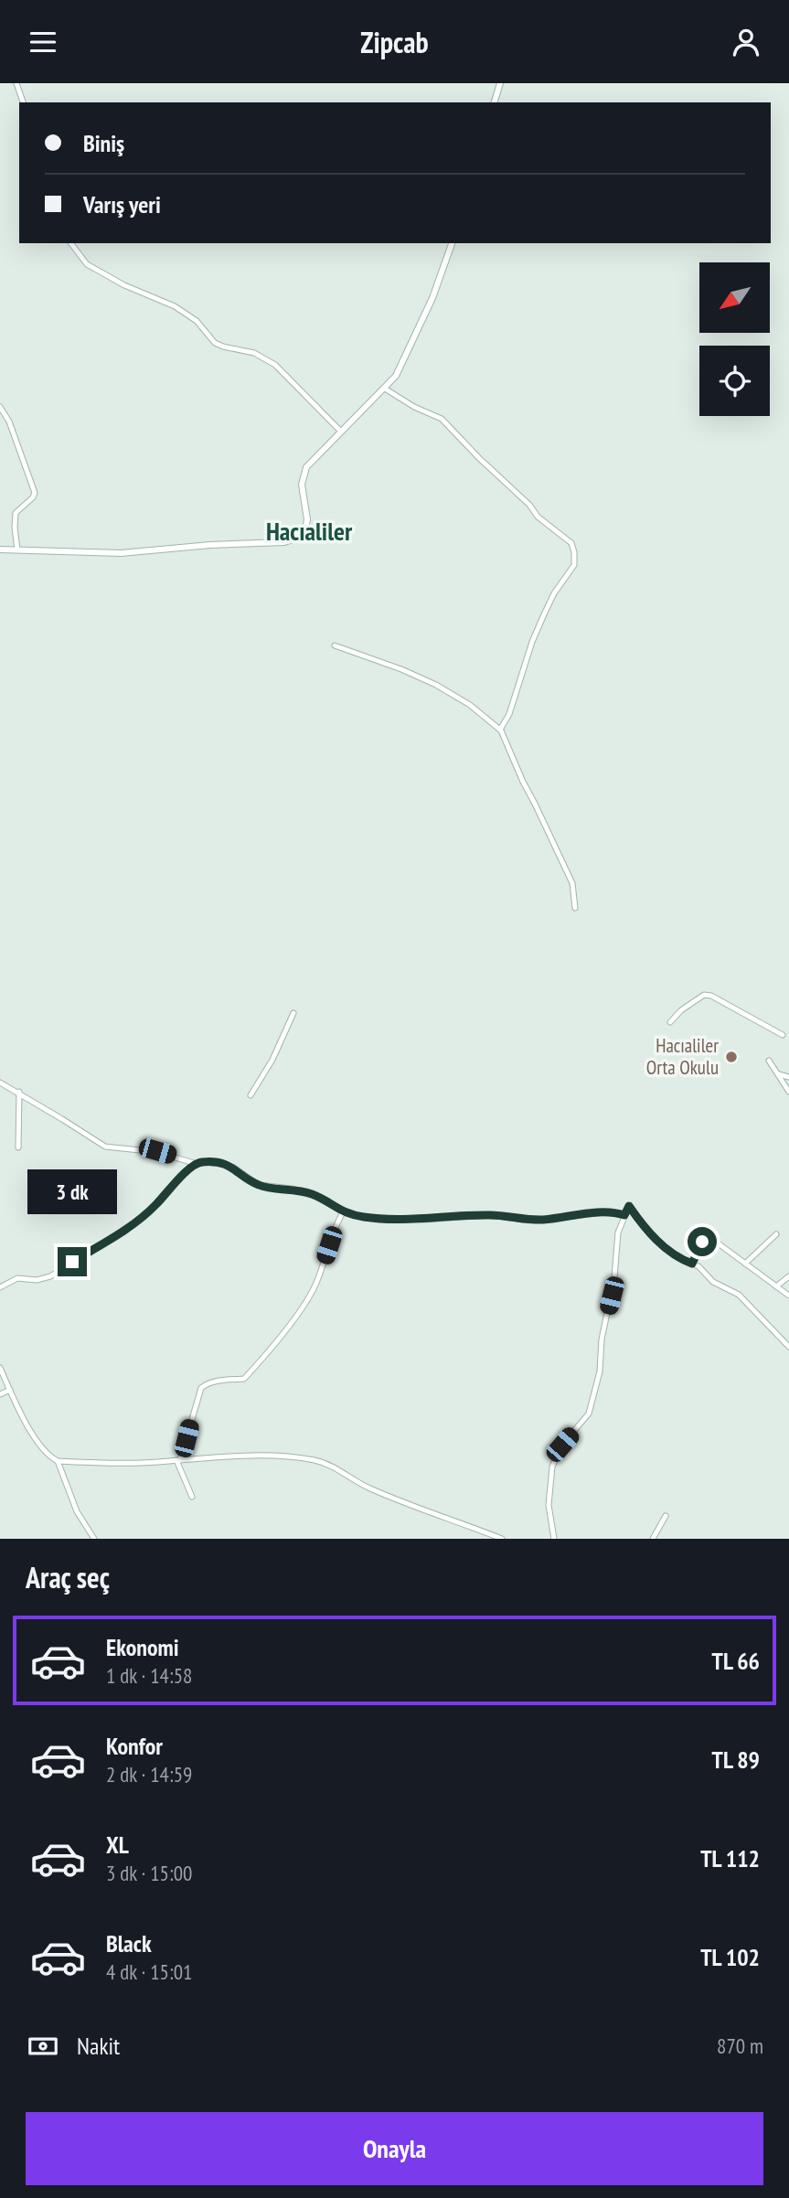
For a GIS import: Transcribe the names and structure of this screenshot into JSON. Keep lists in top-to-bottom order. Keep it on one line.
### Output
{"districts":["Hacıaliler"],"places":["Hacıaliler Orta Okulu"],"north":"bottom left","page":{"header":"Zipcab","banner":["Biniş","Varış yeri"],"bubble":"3 dk","heading":"Araç seç","list":[{"name":"Ekonomi","note":"1 dk · 14:58","value":"TL 66"},{"name":"Konfor","note":"2 dk · 14:59","value":"TL 89"},{"name":"XL","note":"3 dk · 15:00","value":"TL 112"},{"name":"Black","note":"4 dk · 15:01","value":"TL 102"}],"pay":["Nakit","870 m"],"buttons":"Onayla"}}
